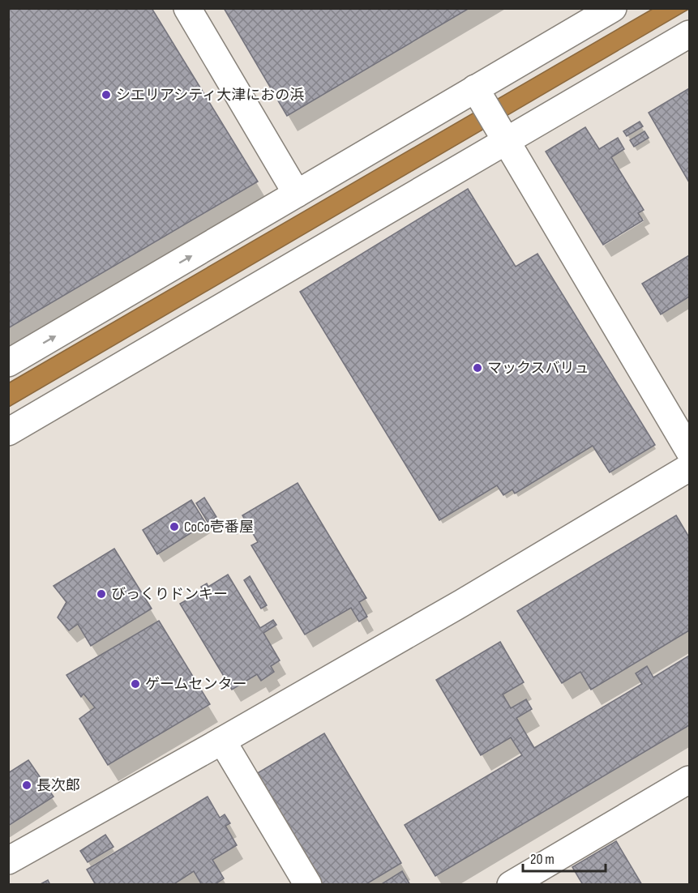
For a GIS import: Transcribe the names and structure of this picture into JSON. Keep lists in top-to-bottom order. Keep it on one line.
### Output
{"places":["シエリアシティ大津におの浜","マックスバリュ","CoCo壱番屋","びっくりドンキー","ゲームセンター","長次郎"],"scale_bar":"20 m"}
